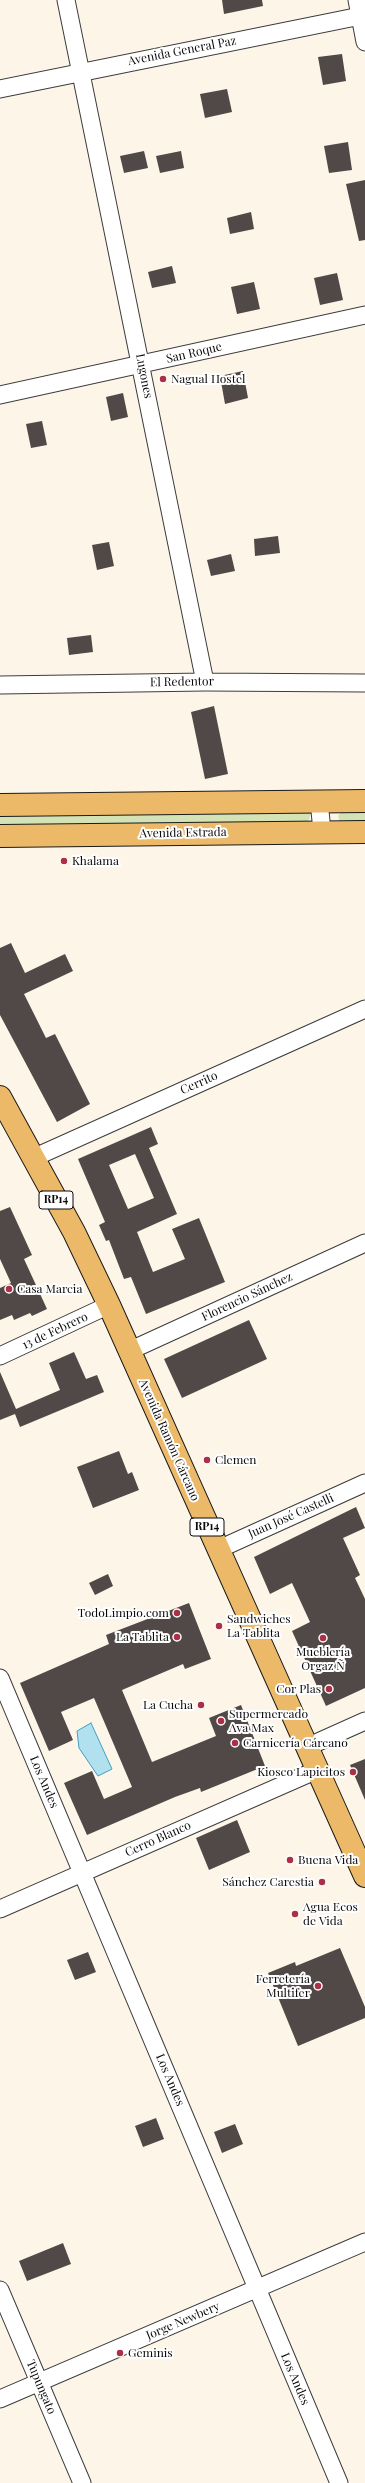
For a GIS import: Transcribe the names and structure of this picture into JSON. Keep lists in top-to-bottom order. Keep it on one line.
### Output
{"streets":{"main road":["Avenida Estrada","RP14","Avenida Ramón Cárcano"],"street":["Avenida General Paz","San Roque","Lugones","El Redentor","Cerrito","Florencio Sánchez","13 de Febrero","Juan José Castelli","Los Andes","Cerro Blanco","Jorge Newbery","Tupungato"]},"crossings":[["Avenida General Paz","Lugones"],["San Roque","Lugones"],["Lugones","El Redentor"],["Cerrito","Avenida Ramón Cárcano"],["Florencio Sánchez","Avenida Ramón Cárcano"],["13 de Febrero","Avenida Ramón Cárcano"],["Avenida Ramón Cárcano","Juan José Castelli"],["Avenida Ramón Cárcano","Cerro Blanco"],["Los Andes","Cerro Blanco"],["Los Andes","Jorge Newbery"],["Jorge Newbery","Tupungato"]],"places":["Nagual Hostel","Khalama","Casa Marcia","Clemen","TodoLimpio.com","Sandwiches La Tablita","La Tablita","Mueblería Orgaz Ñ","Cor Plas","La Cucha","Supermercado Ava Max","Carnicería Cárcano","Kiosco Lapicitos","Buena Vida","Sánchez Carestia","Agua Ecos de Vida","Ferretería Multifer","Geminis"]}
